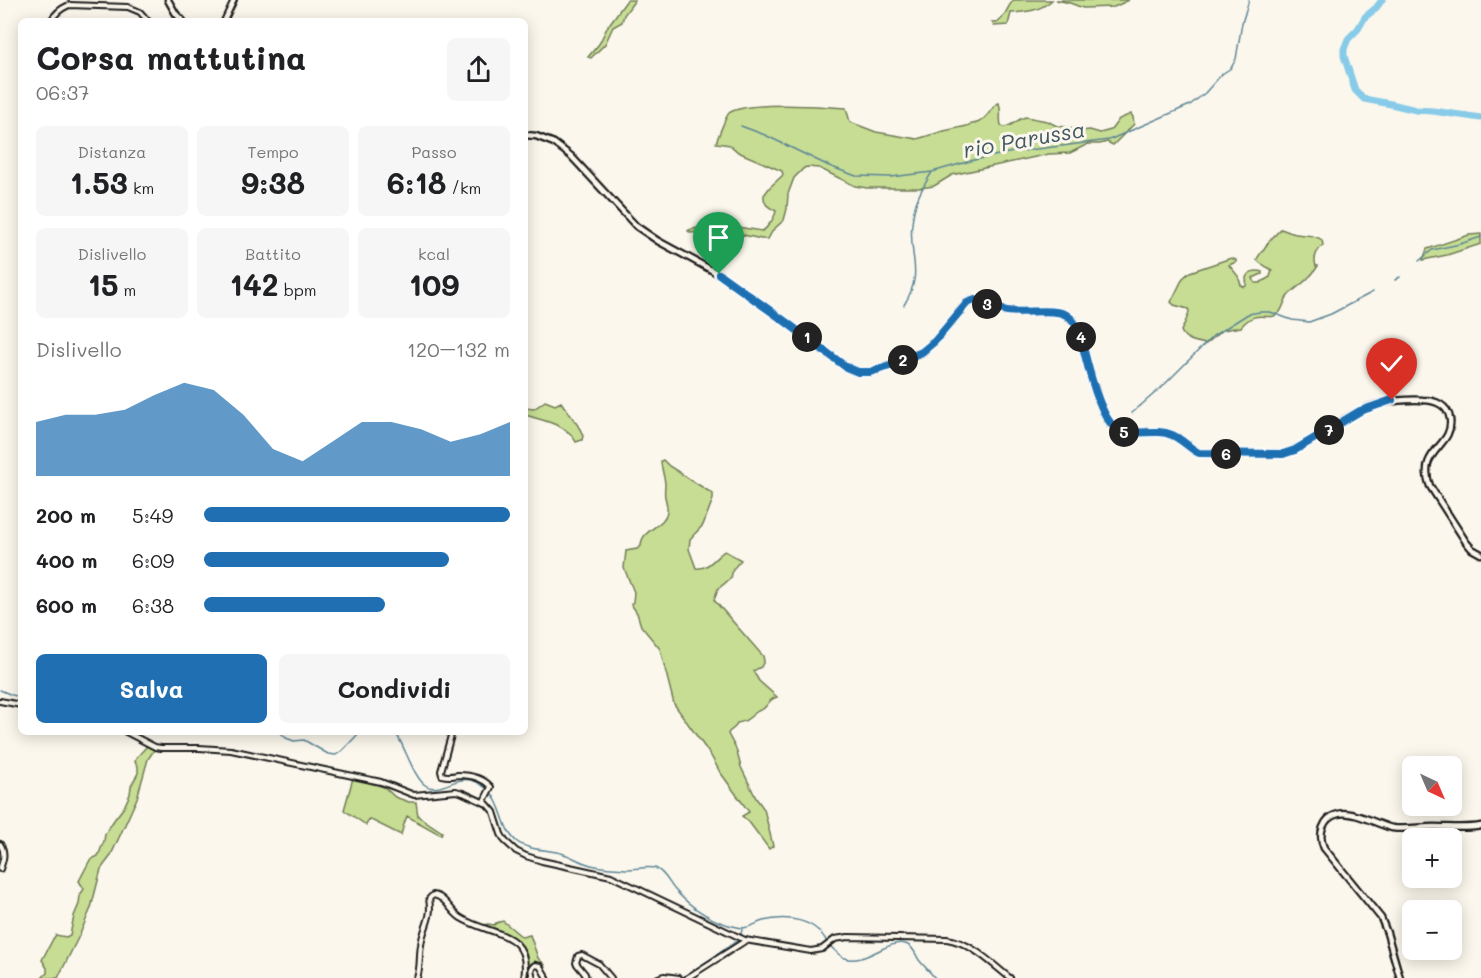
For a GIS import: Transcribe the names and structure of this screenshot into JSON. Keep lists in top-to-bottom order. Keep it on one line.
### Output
{"water":["rio Parussa"],"north":"bottom right","page":{"heading":["Corsa mattutina","06:37"],"stats":[["Distanza","1.53 km"],["Tempo","9:38"],["Passo","6:18 /km"],["Dislivello","15 m"],["Battito","142 bpm"],["kcal","109"]],"pins":["3","1","4","2","7","5","6"],"chart":["Dislivello","120–132 m"],"list":[{"name":"200 m","note":"5:49"},{"name":"400 m","note":"6:09"},{"name":"600 m","note":"6:38"}],"buttons":["Salva","Condividi"],"map_buttons":["+","−"]}}
